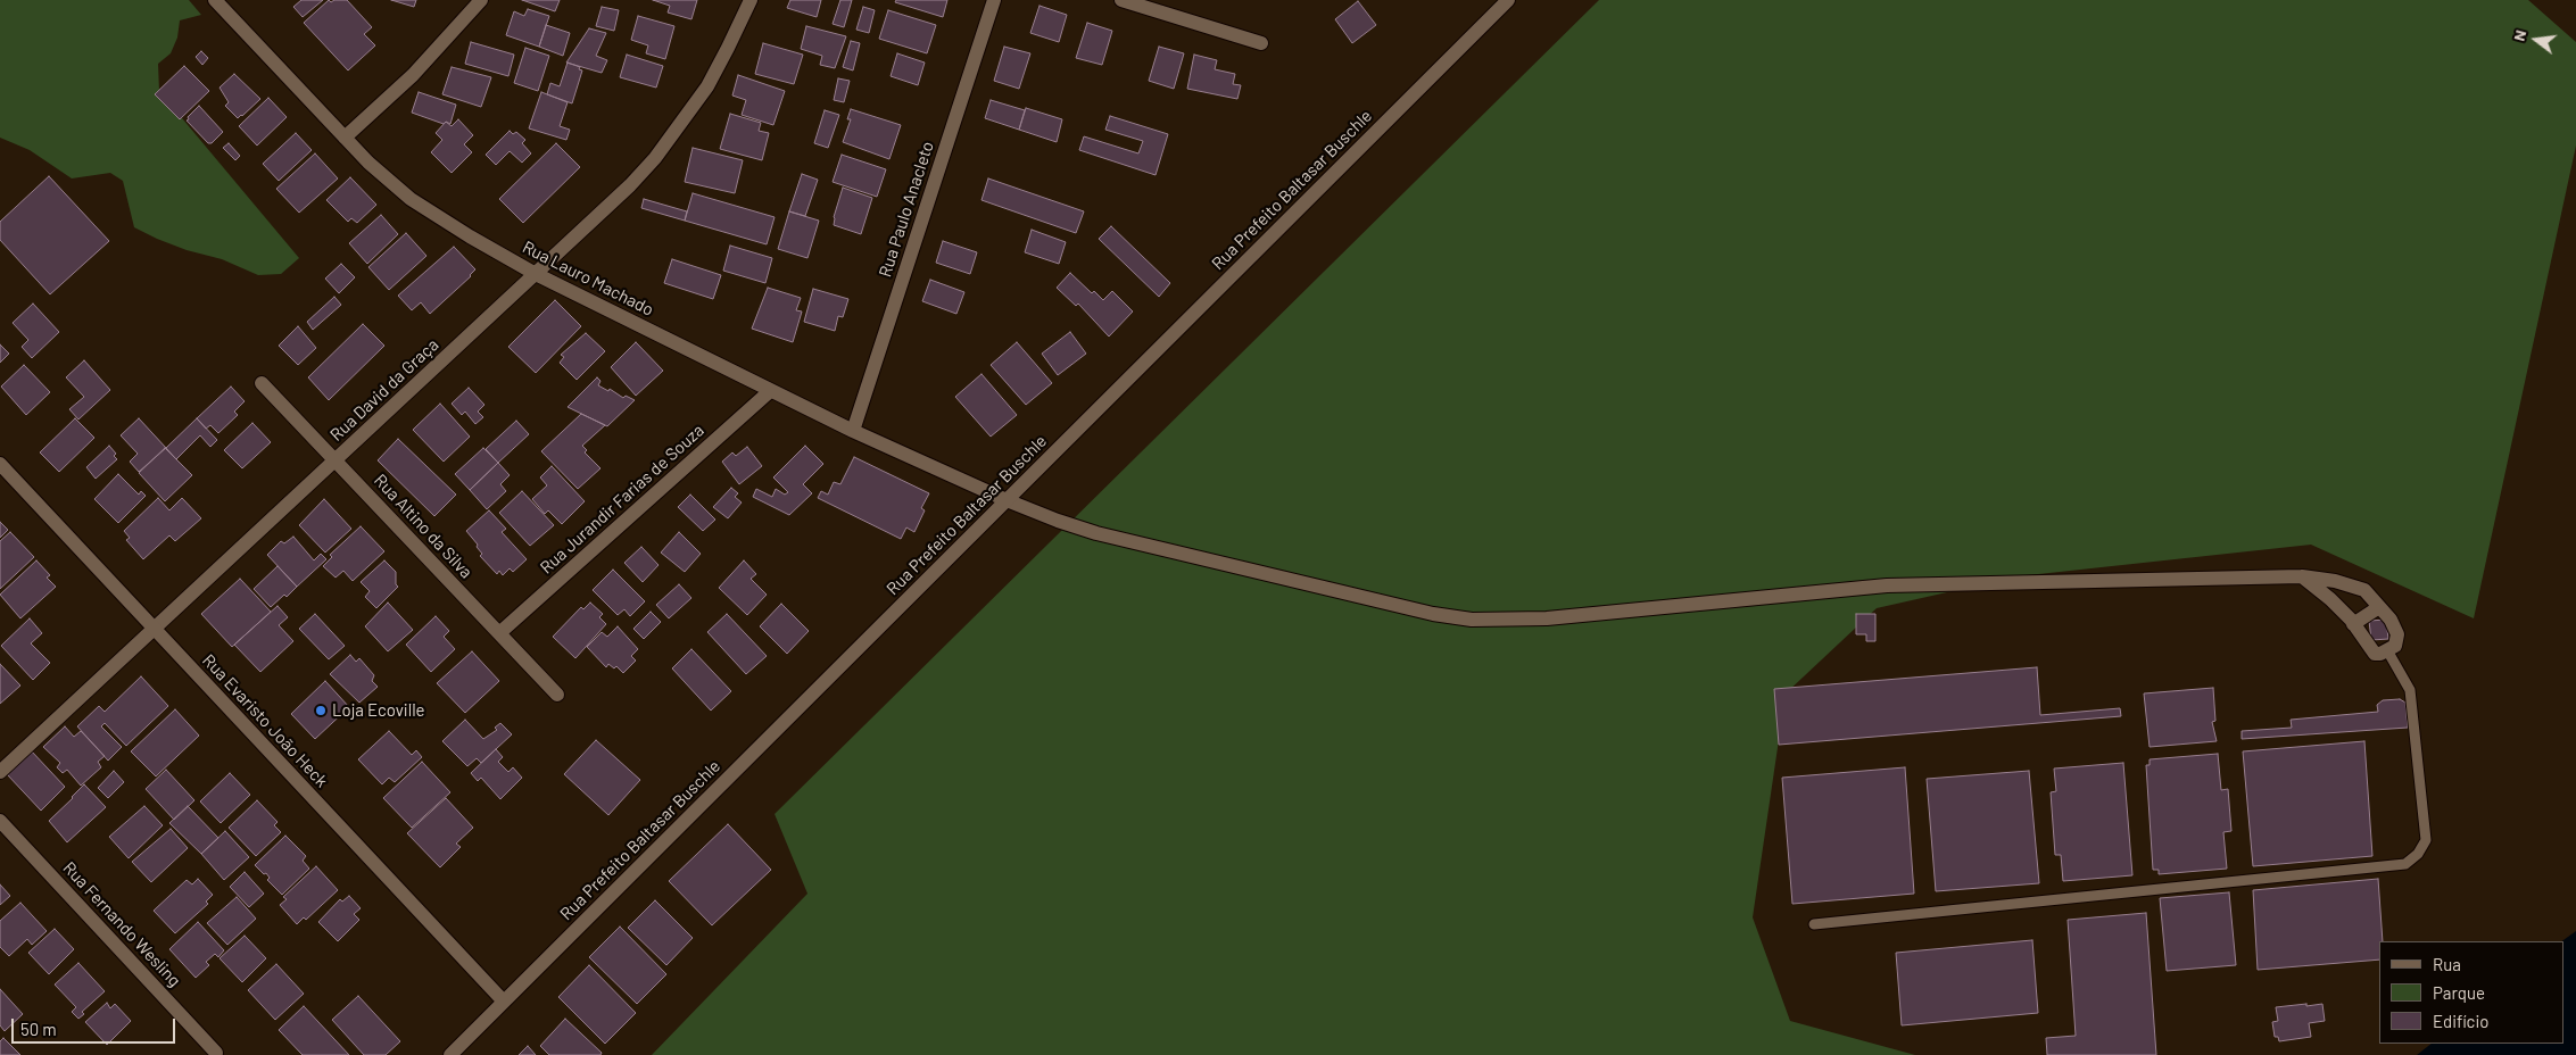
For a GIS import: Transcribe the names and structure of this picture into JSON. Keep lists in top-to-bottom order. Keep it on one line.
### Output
{"streets":{"street":["Rua Prefeito Baltasar Buschle","Rua Paulo Anacleto","Rua Lauro Machado","Rua David da Graça","Rua Jurandir Farias de Souza","Rua Altino da Silva","Rua Evaristo João Heck","Rua Fernando Wesling"]},"crossings":[["Rua Prefeito Baltasar Buschle","Rua Lauro Machado"],["Rua Prefeito Baltasar Buschle","Rua Evaristo João Heck"],["Rua Paulo Anacleto","Rua Lauro Machado"],["Rua Lauro Machado","Rua David da Graça"],["Rua Lauro Machado","Rua Jurandir Farias de Souza"],["Rua David da Graça","Rua Altino da Silva"],["Rua David da Graça","Rua Evaristo João Heck"],["Rua Jurandir Farias de Souza","Rua Altino da Silva"]],"places":["Loja Ecoville"],"legend":["Rua","Parque","Edifício"],"scale_bar":"50 m","north":"left"}
